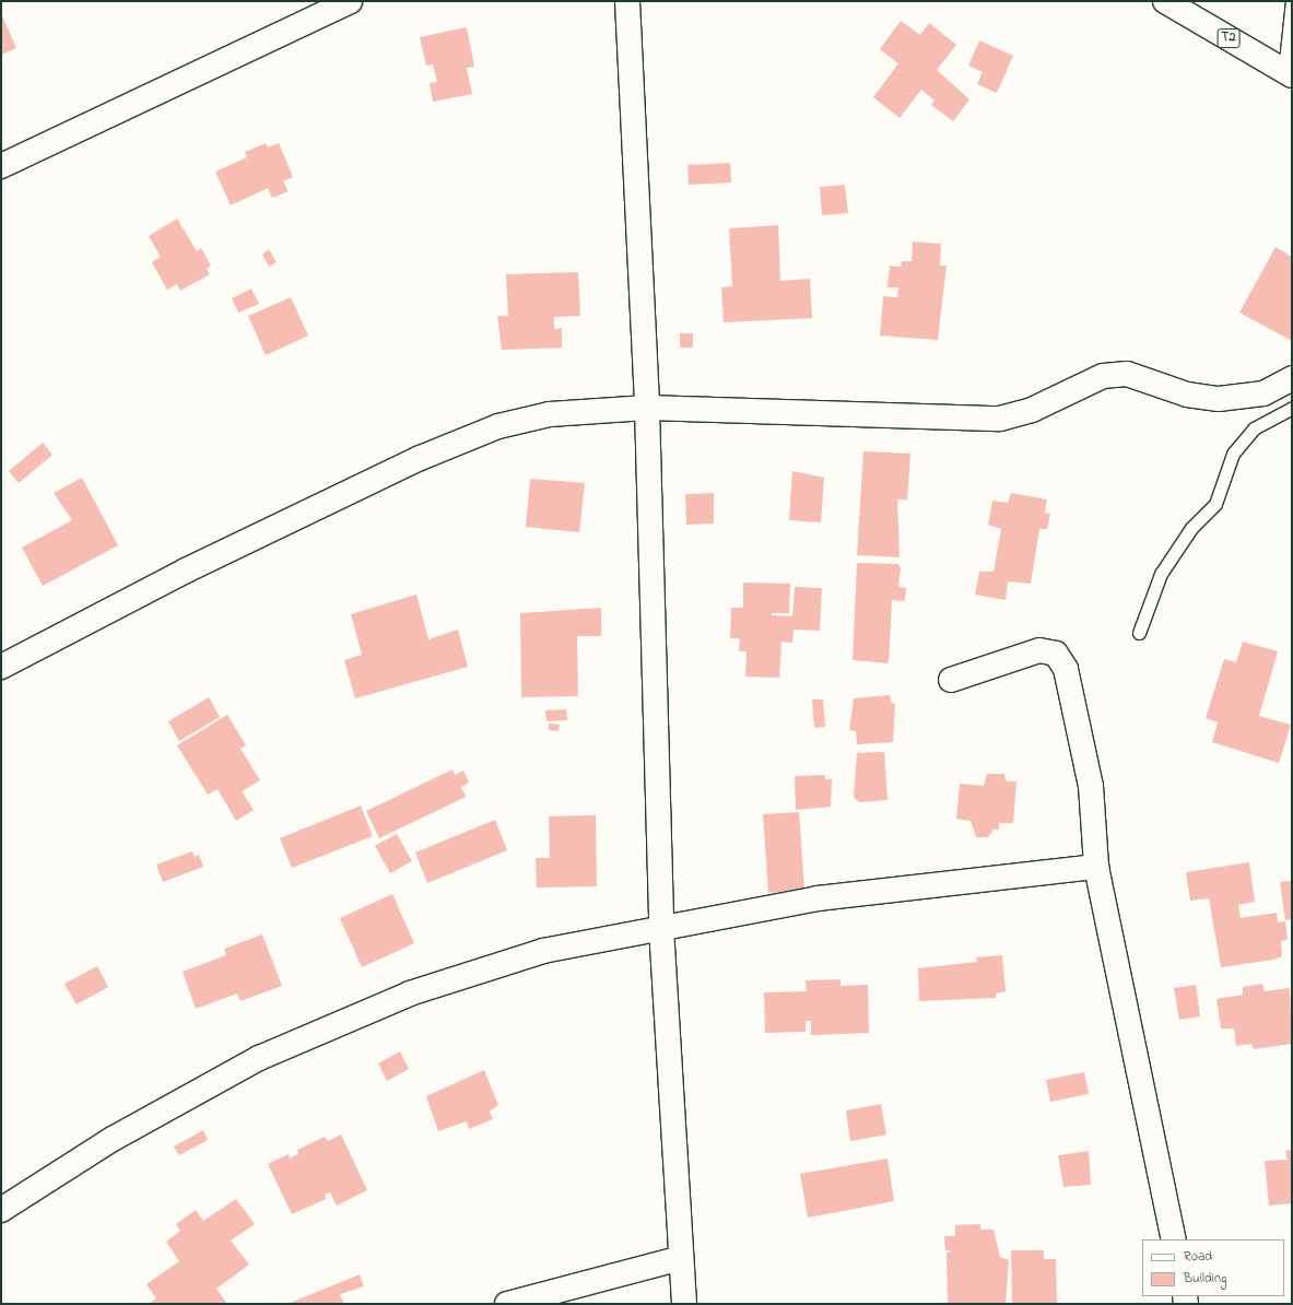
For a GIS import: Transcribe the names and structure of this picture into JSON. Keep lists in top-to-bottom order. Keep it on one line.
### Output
{"streets":{"main road":["T2"]},"legend":["Road","Building"]}
